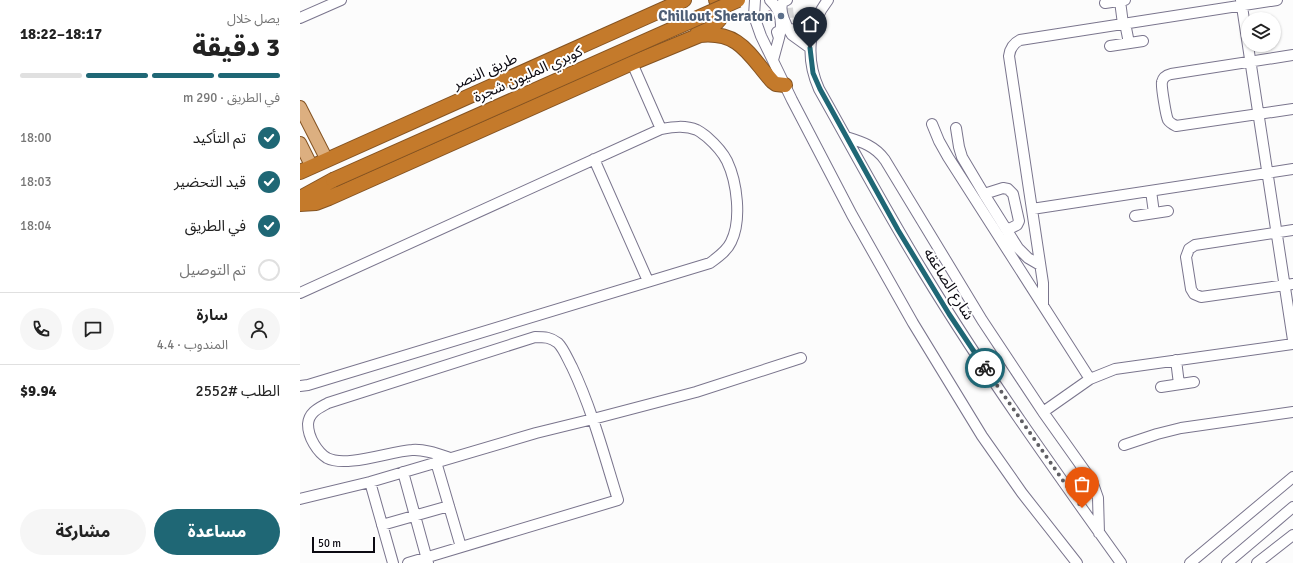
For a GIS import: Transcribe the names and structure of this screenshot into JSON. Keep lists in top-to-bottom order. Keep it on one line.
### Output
{"streets":{"highway":["طريق النصر","كوبري المليون شجرة"],"street":["شارع الصاعقه"]},"places":["Chillout Sheraton"],"scale_bar":"50 m","page":{"heading":["3 دقيقة","يصل خلال","18:17–18:22"],"panel":["سارة","المندوب · 4.4","الطلب #2552","$9.94"],"bar":"في الطريق · 290 m","list":[["تم التأكيد","18:00"],["قيد التحضير","18:03"],["في الطريق","18:04"],"تم التوصيل"],"buttons":["مساعدة","مشاركة"],"scale":"50 m"}}
